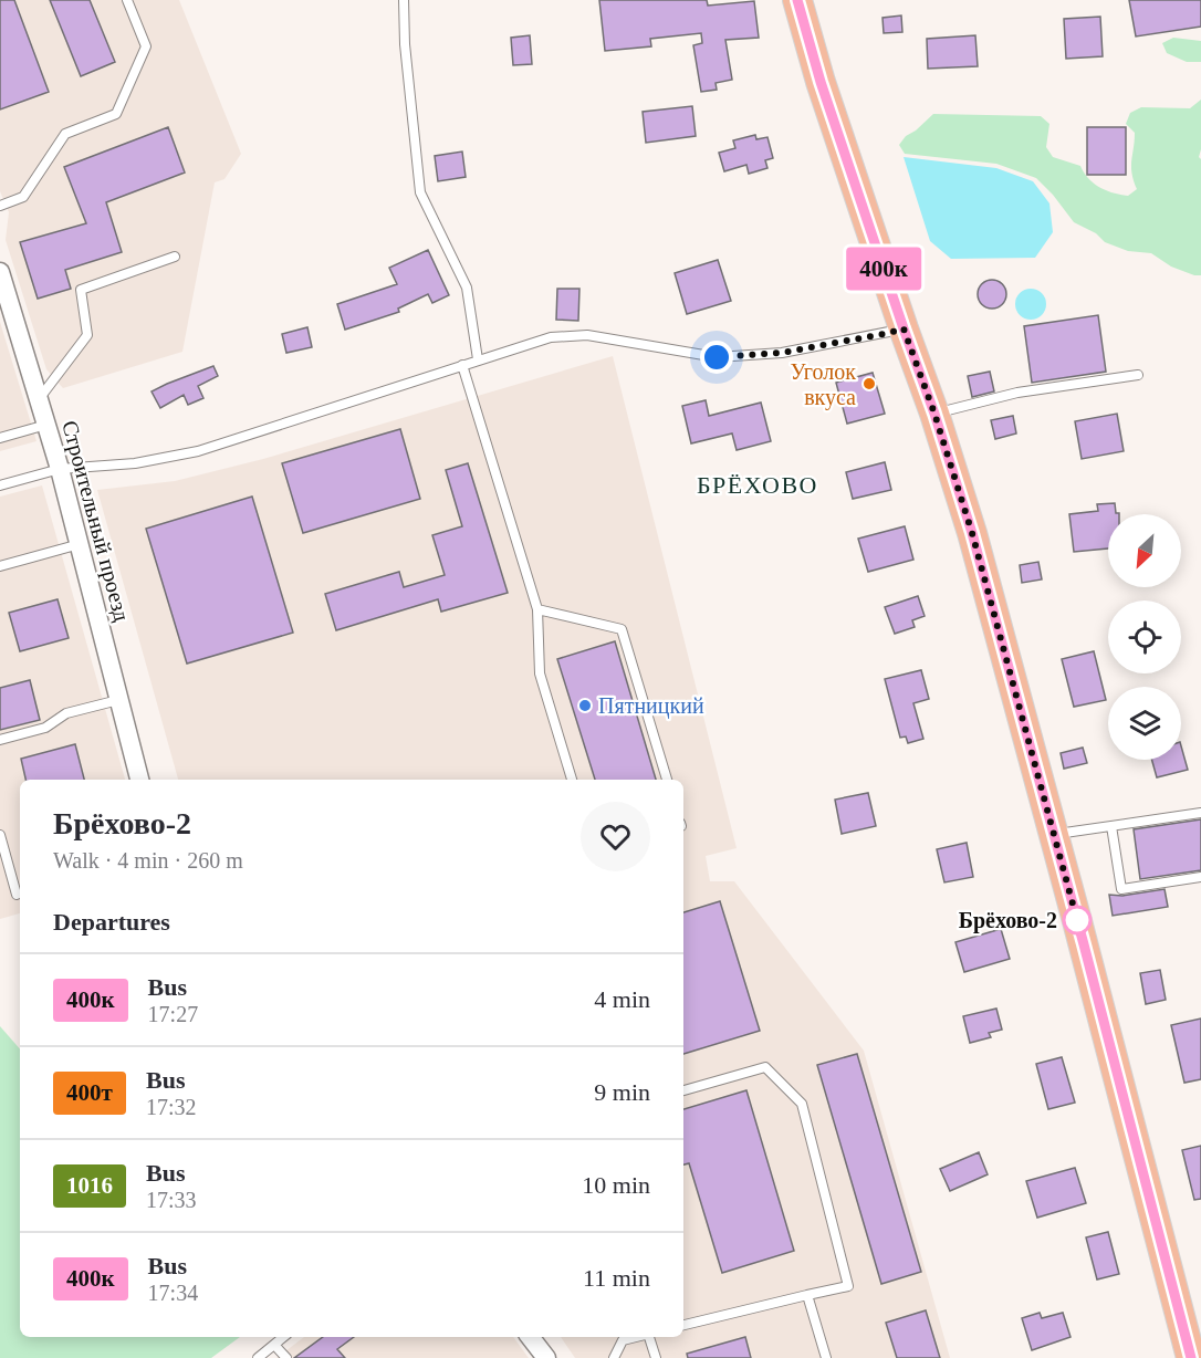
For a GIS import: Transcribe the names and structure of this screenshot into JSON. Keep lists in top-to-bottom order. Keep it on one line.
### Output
{"streets":{"street":["Строительный проезд"]},"districts":["БРЁХОВО"],"places":["Уголок вкуса","Пятницкий","Брёхово-2"],"lines":["bus line 400к"],"north":"bottom left","page":{"on_map":"400к","heading":[["Брёхово-2","Walk · 4 min · 260 m"],"Departures"],"list":[{"mark":"400к","name":"Bus","note":"17:27","value":"4 min"},{"mark":"400т","name":"Bus","note":"17:32","value":"9 min"},{"mark":"1016","name":"Bus","note":"17:33","value":"10 min"},{"mark":"400к","name":"Bus","note":"17:34","value":"11 min"}]}}
